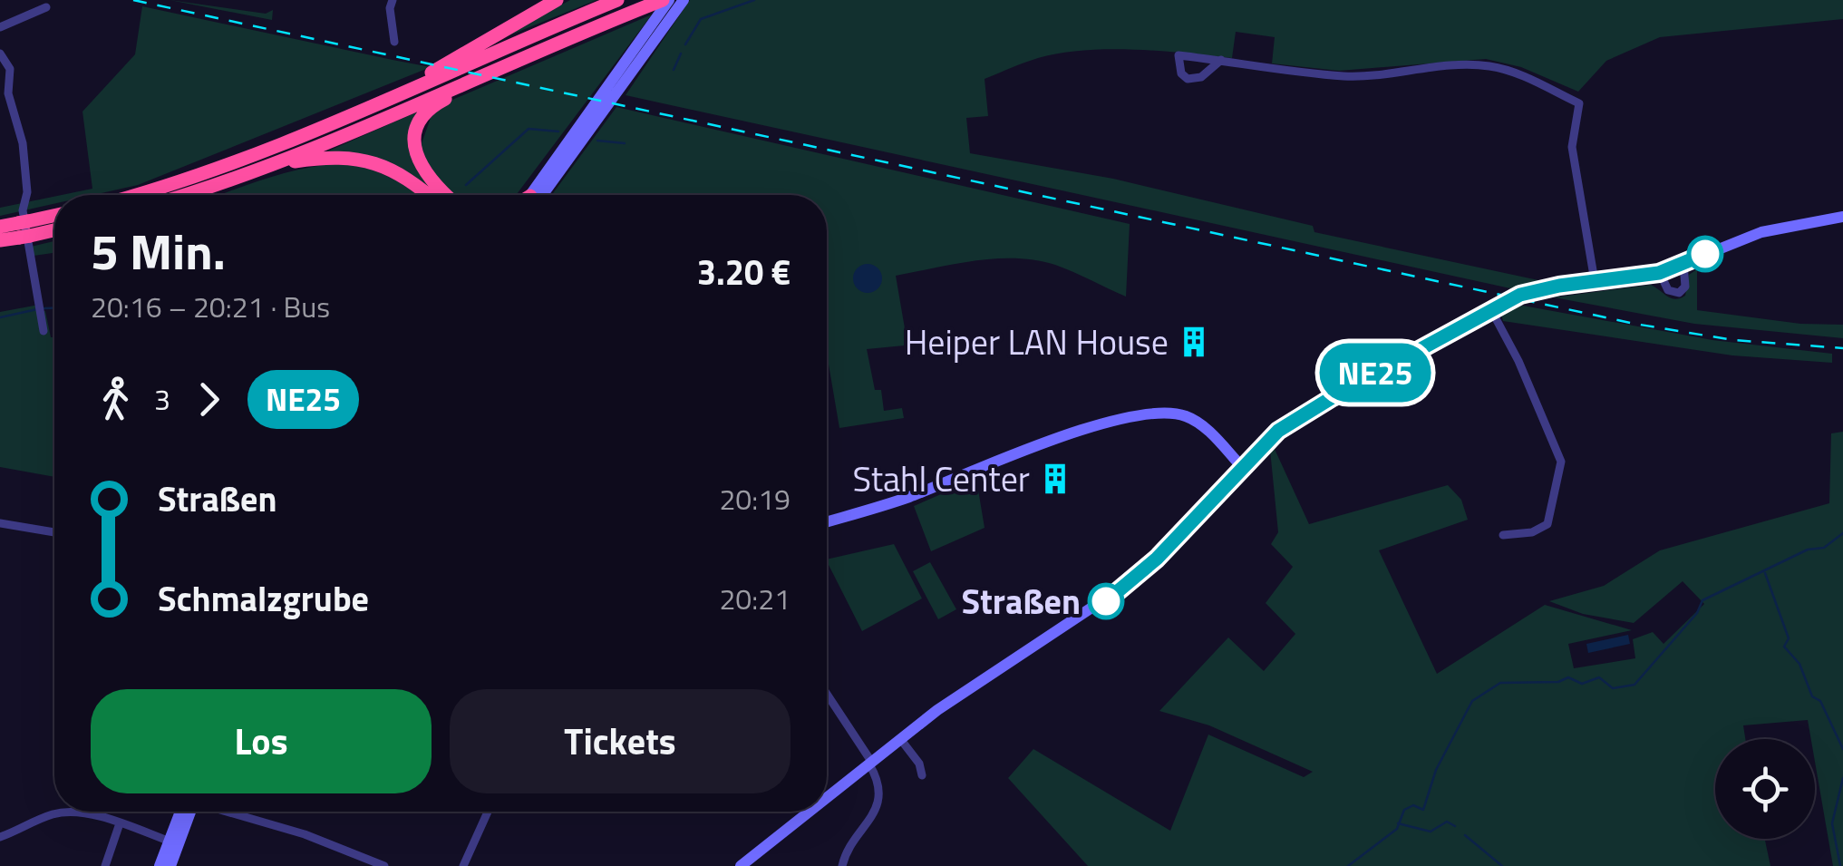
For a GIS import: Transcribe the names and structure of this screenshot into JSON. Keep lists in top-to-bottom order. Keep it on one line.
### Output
{"places":{"building":["Heiper LAN House","Stahl Center"],"other":["Straßen"]},"lines":["bus line NE25"],"page":{"on_map":"NE25","heading":["5 Min.","20:16 – 20:21 · Bus","3.20 €"],"legs":["3","NE25"],"list":[{"name":"Straßen","value":"20:19"},{"name":"Schmalzgrube","value":"20:21"}],"buttons":["Los","Tickets"]}}
